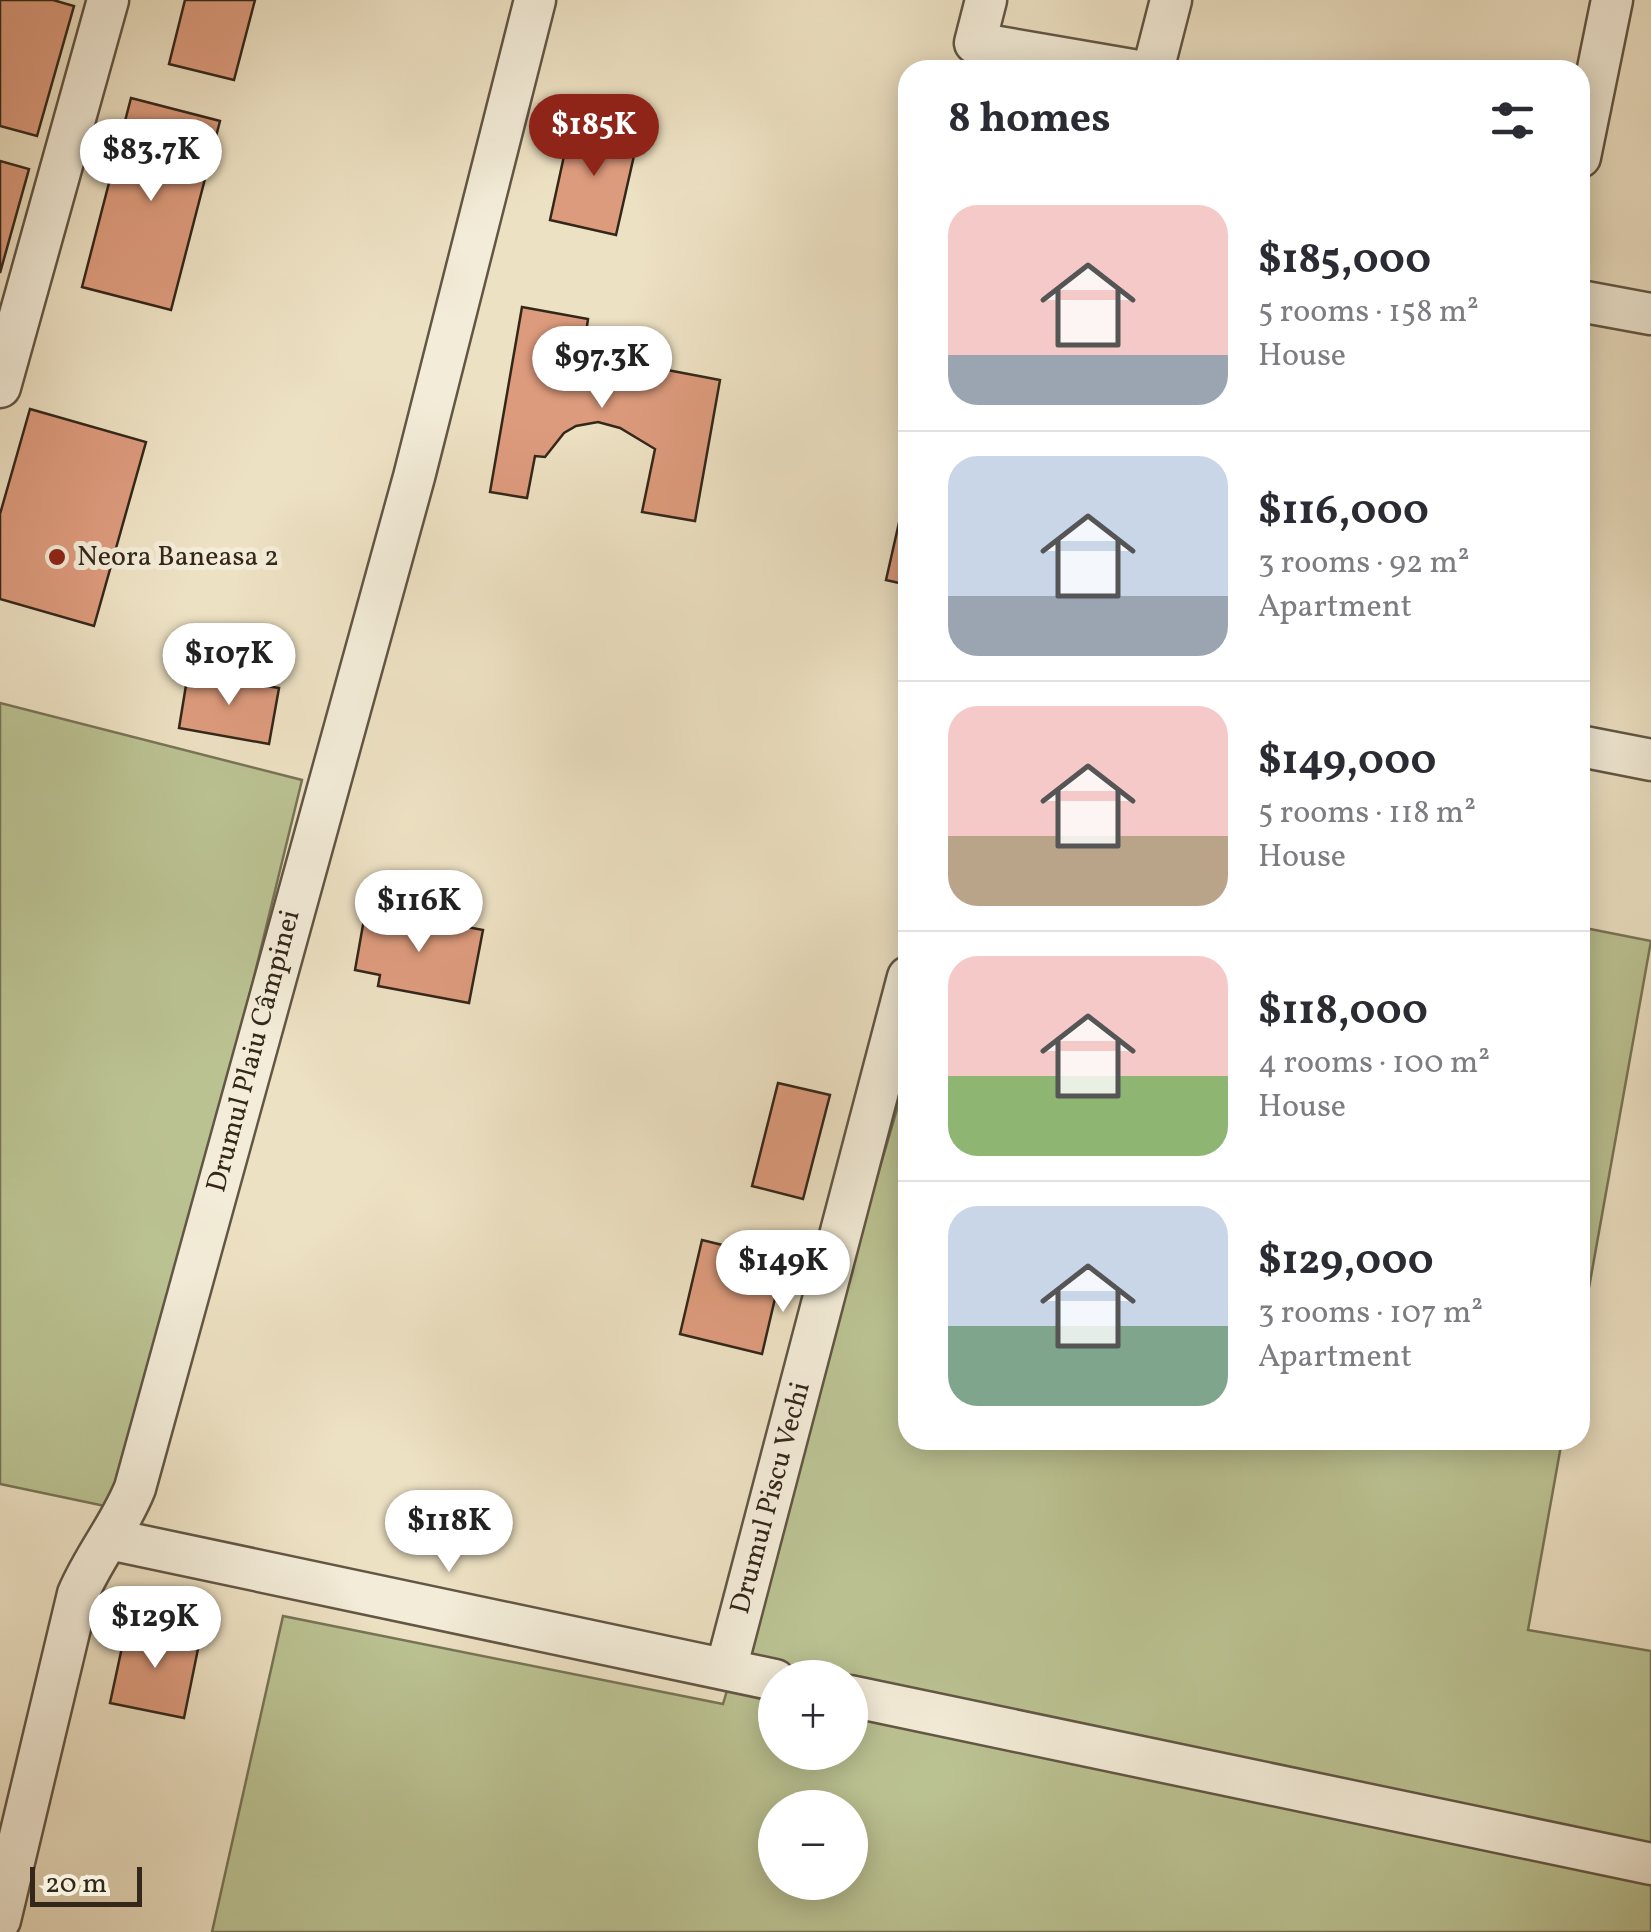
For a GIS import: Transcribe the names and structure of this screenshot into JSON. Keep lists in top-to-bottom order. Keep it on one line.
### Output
{"streets":{"street":["Drumul Plaiu Câmpinei","Drumul Piscu Vechi"]},"places":["Neora Baneasa 2"],"scale_bar":"20 m","page":{"heading":"8 homes","price":["$185K","$83.7K","$97.3K","$107K","$116K","$149K","$118K","$129K"],"list":[{"name":"$185,000","note":"5 rooms · 158 m² · House"},{"name":"$116,000","note":"3 rooms · 92 m² · Apartment"},{"name":"$149,000","note":"5 rooms · 118 m² · House"},{"name":"$118,000","note":"4 rooms · 100 m² · House"},{"name":"$129,000","note":"3 rooms · 107 m² · Apartment"}],"map_buttons":["+","−"],"scale":"20 m"}}
